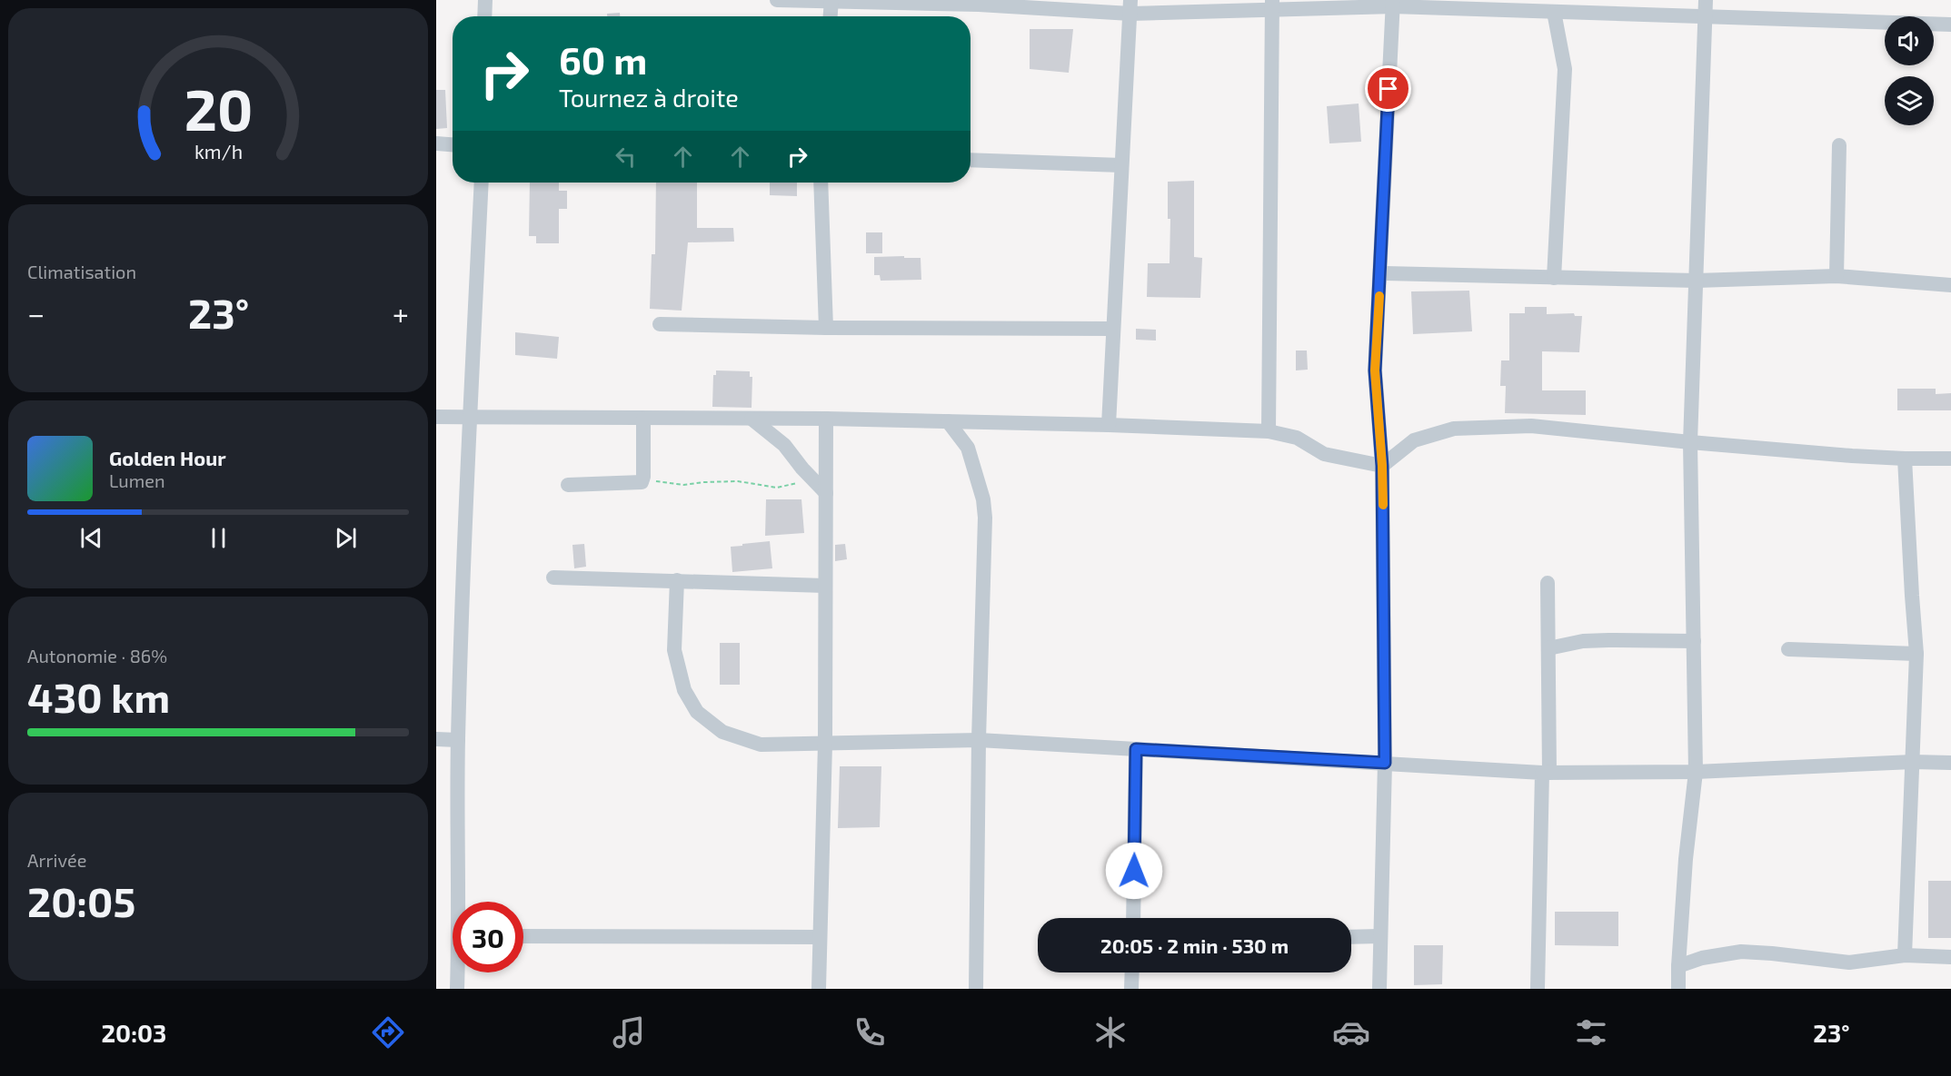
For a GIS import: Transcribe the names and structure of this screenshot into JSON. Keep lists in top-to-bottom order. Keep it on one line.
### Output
{"page":{"turn":["60 m","Tournez à droite"],"tile":["Climatisation",["Autonomie · 86%","430 km"],["Arrivée","20:05"]],"heat":["−","23°","+"],"song":["Golden Hour","Lumen"],"limit":"30","trip":"20:05 · 2 min · 530 m","tabs":["20:03","23°"],"gauge":["20","km/h"]}}
